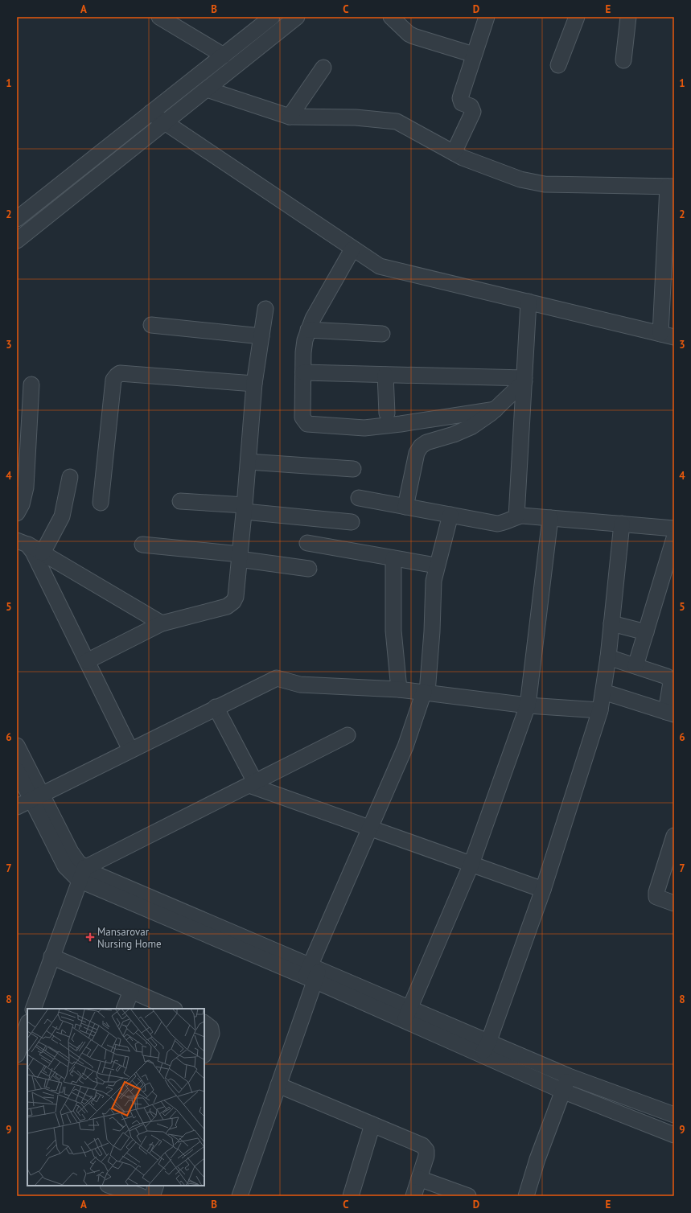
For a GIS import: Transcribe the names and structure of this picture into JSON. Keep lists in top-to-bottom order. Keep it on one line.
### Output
{"places":{"health":["Mansarovar Nursing Home"]},"grid":{"columns":["A","B","C","D","E"],"rows":["1","2","3","4","5","6","7","8","9"]}}
